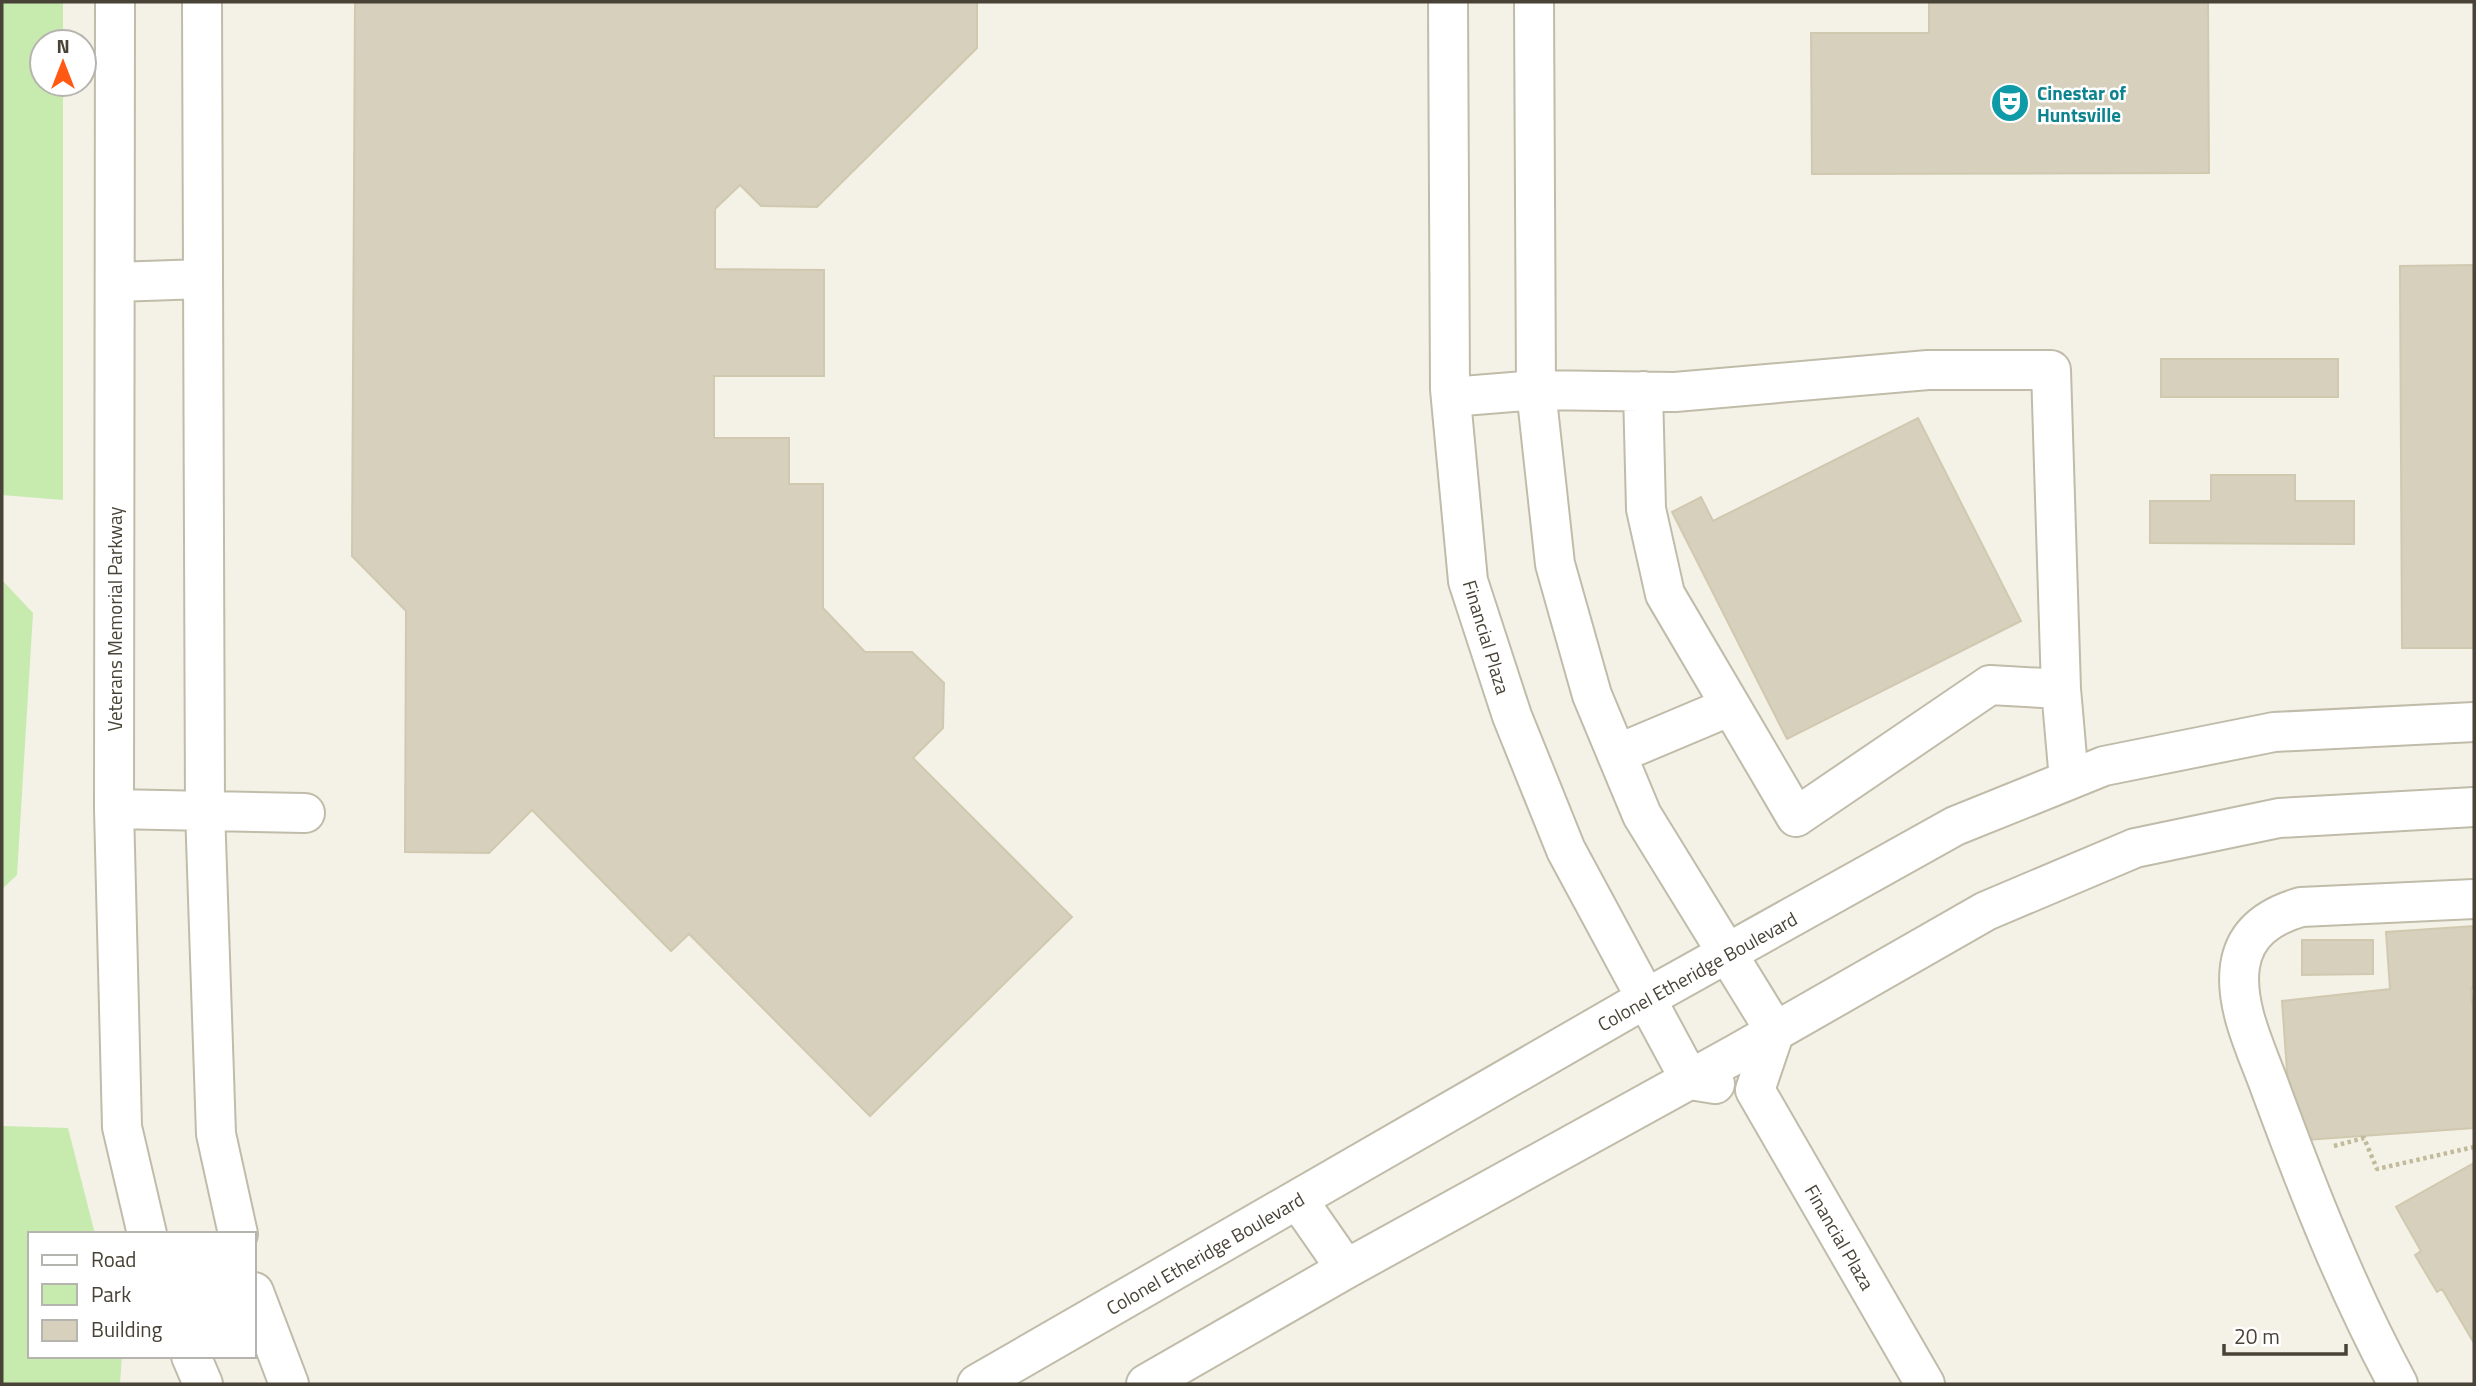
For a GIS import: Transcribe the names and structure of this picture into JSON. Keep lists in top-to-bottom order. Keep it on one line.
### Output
{"streets":{"street":["Veterans Memorial Parkway","Financial Plaza","Colonel Etheridge Boulevard"]},"crossings":[["Financial Plaza","Colonel Etheridge Boulevard"]],"places":{"theatre":["Cinestar of Huntsville"]},"legend":["Road","Park","Building"],"scale_bar":"20 m","north":"top"}
